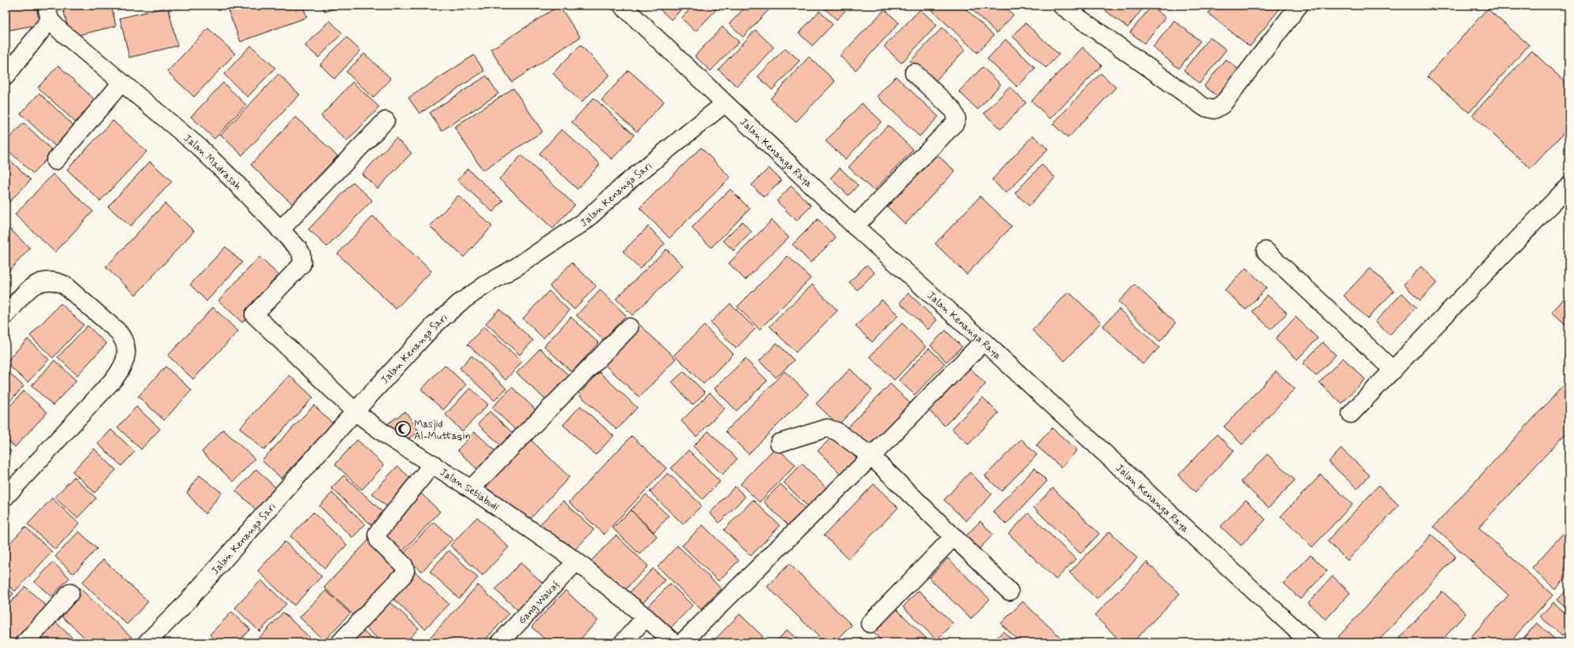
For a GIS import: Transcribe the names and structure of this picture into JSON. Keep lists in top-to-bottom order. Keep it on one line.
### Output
{"streets":{"street":["Jalan Kenanga Raya","Jalan Madrasah","Jalan Kenanga Sari","Jalan Setiabudi","Gang Wakaf"]},"crossings":[["Jalan Kenanga Raya","Jalan Kenanga Sari"],["Jalan Madrasah","Jalan Setiabudi"],["Jalan Kenanga Sari","Jalan Setiabudi"],["Jalan Setiabudi","Gang Wakaf"]],"places":{"mosque":["Masjid Al-Muttaqin"]}}
